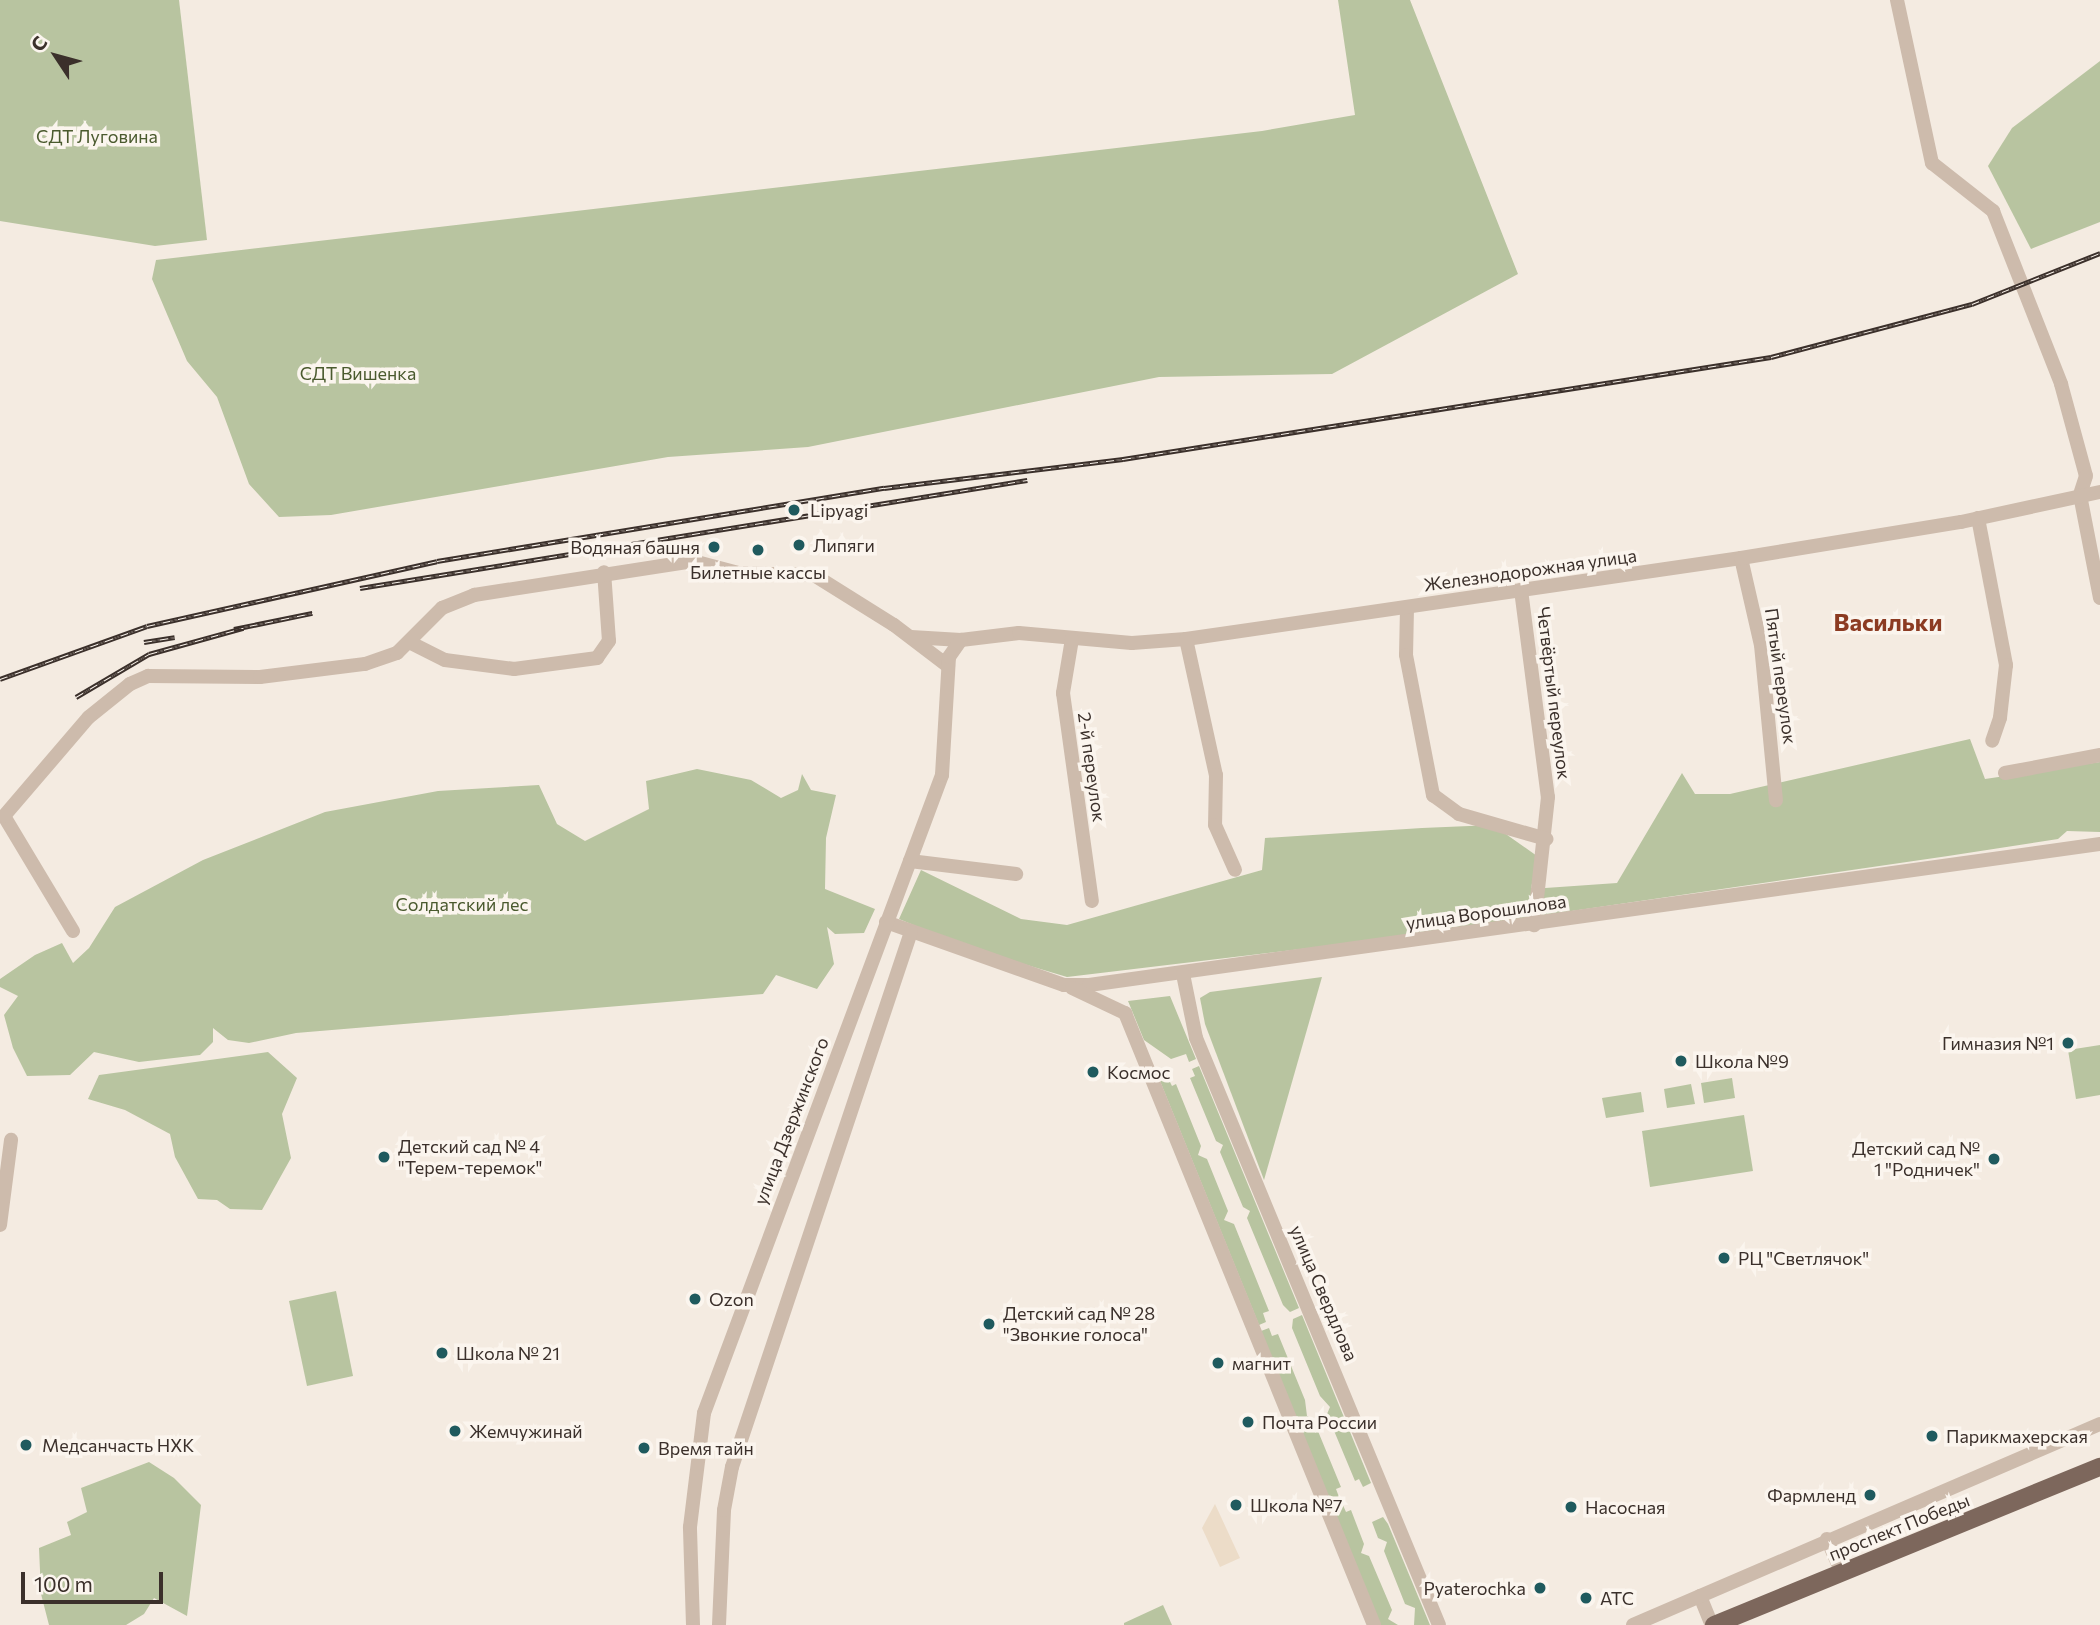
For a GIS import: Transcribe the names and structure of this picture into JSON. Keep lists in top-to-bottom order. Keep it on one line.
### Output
{"streets":{"main road":["проспект Победы"],"street":["Железнодорожная улица","Пятый переулок","Четвёртый переулок","2-й переулок","улица Ворошилова","улица Дзержинского","улица Свердлова"]},"crossings":[["Железнодорожная улица","Пятый переулок"],["Железнодорожная улица","Четвёртый переулок"],["Железнодорожная улица","2-й переулок"],["Железнодорожная улица","улица Дзержинского"],["Четвёртый переулок","улица Ворошилова"],["улица Ворошилова","улица Дзержинского"],["улица Ворошилова","улица Свердлова"]],"districts":["Васильки"],"parks":["СДТ Луговина","СДТ Вишенка","Солдатский лес"],"places":["Lipyagi","Липяги","Водяная башня","Билетные кассы","Гимназия №1","Школа №9","Космос","Детский сад № 4 \"Терем-теремок\"","Детский сад № 1 \"Родничек\"","РЦ \"Светлячок\"","Ozon","Детский сад № 28 \"Звонкие голоса\"","Школа № 21","магнит","Почта России","Жемчужинай","Парикмахерская","Медсанчасть НХК","Время тайн","Фармленд","Школа №7","Насосная","Pyaterochka","АТС"],"scale_bar":"100 m","north":"top left"}
